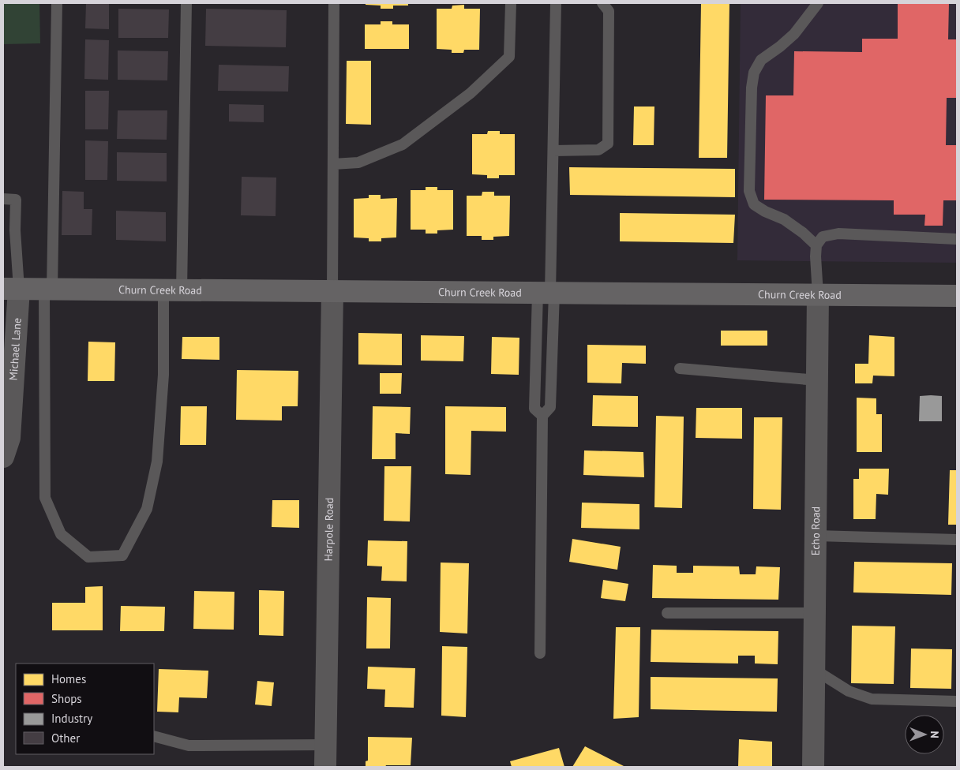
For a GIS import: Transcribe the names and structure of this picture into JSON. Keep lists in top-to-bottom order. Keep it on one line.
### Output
{"streets":{"main road":["Churn Creek Road"],"street":["Michael Lane","Harpole Road","Echo Road"]},"crossings":[["Churn Creek Road","Michael Lane"],["Churn Creek Road","Harpole Road"],["Churn Creek Road","Echo Road"]],"legend":["Homes","Shops","Industry","Other"],"north":"right"}
